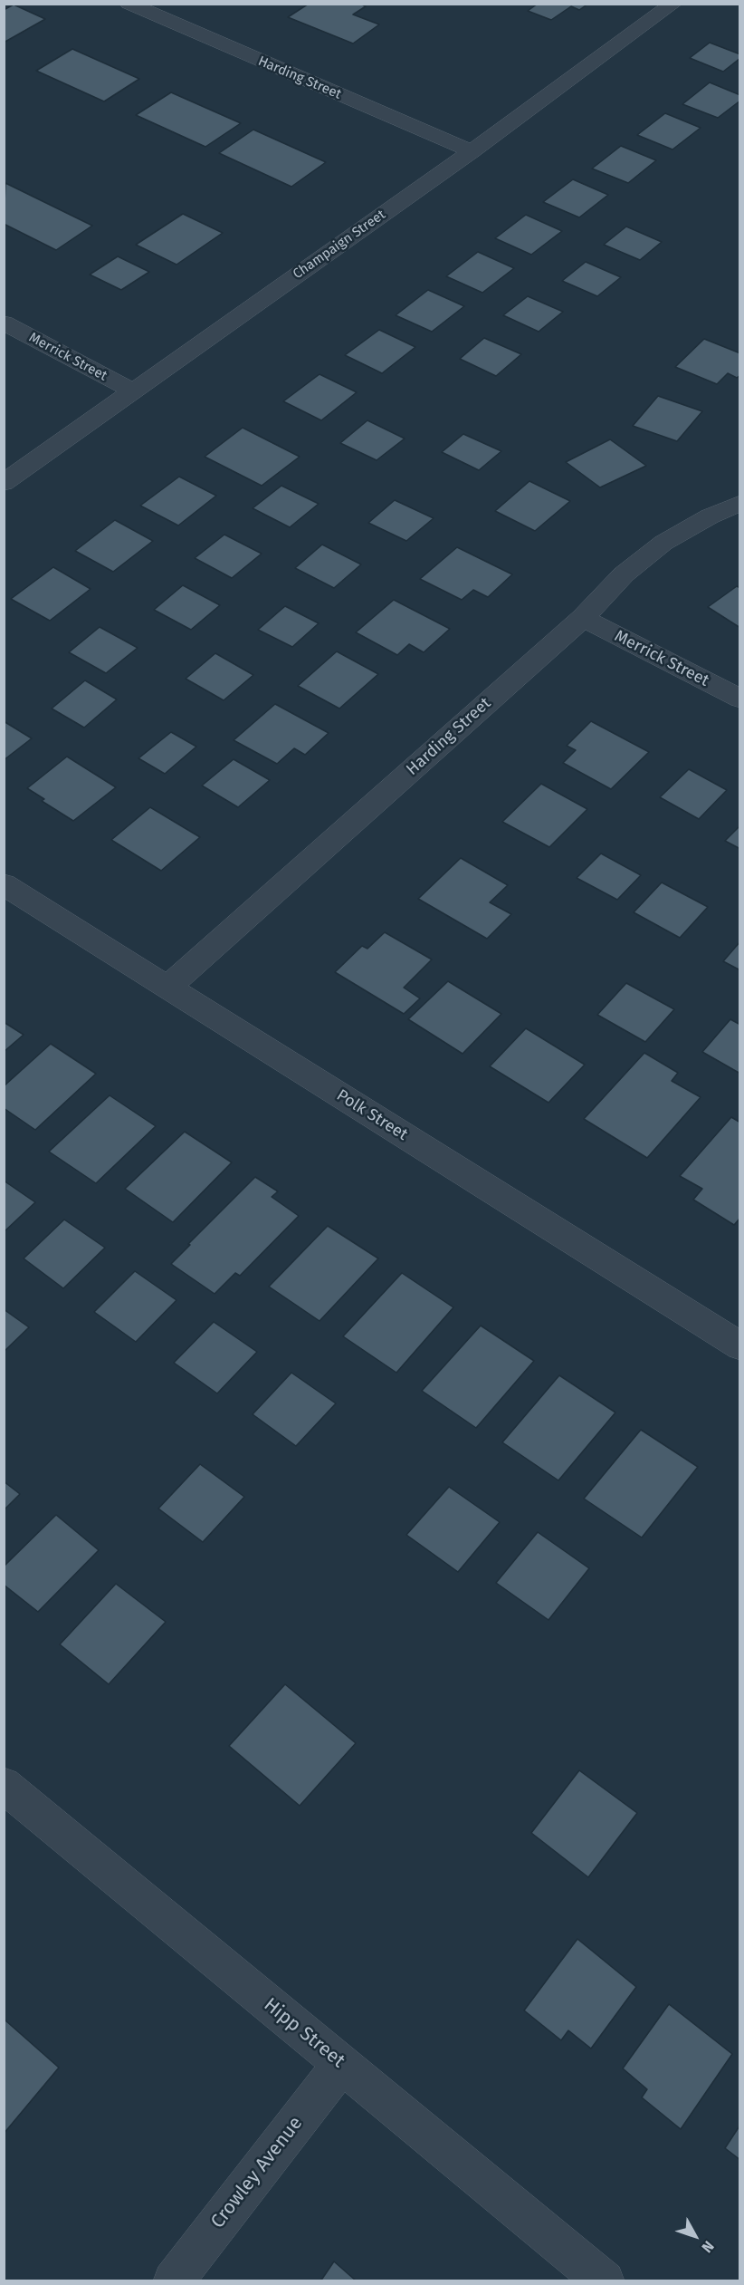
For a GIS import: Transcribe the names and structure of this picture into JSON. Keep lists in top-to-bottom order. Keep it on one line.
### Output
{"streets":{"street":["Harding Street","Champaign Street","Merrick Street","Polk Street","Hipp Street","Crowley Avenue"]},"crossings":[["Harding Street","Champaign Street"],["Harding Street","Merrick Street"],["Harding Street","Polk Street"],["Champaign Street","Merrick Street"],["Hipp Street","Crowley Avenue"]],"north":"bottom right"}
